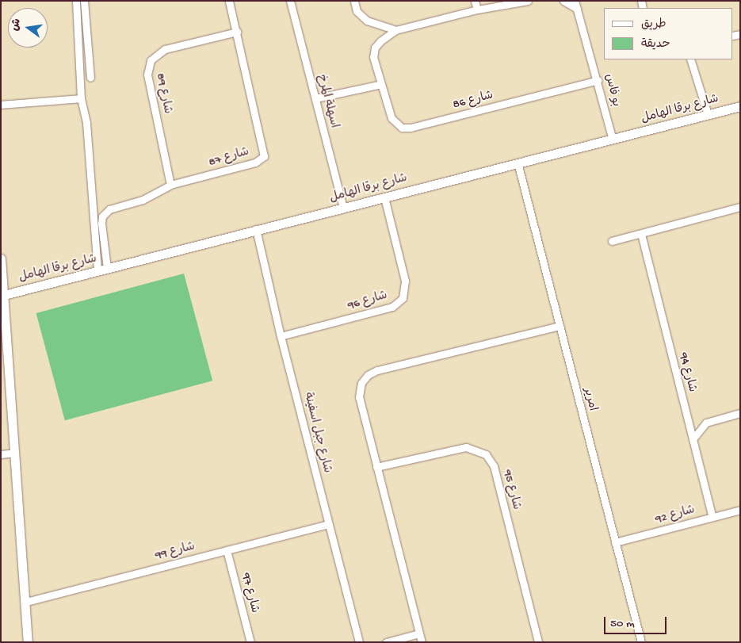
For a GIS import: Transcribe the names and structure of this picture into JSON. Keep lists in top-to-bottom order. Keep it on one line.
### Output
{"streets":{"street":["بو فاس","شارع 89","شارع 86","اسهلة المرخ","شارع برقا الهامل","شارع 87","شارع 96","شارع 94","امرير","شارع جبل اسفينة","شارع 95","شارع 92","شارع 99","شارع 97"]},"crossings":[["بو فاس","شارع 86"],["بو فاس","شارع برقا الهامل"],["شارع 89","شارع 87"],["اسهلة المرخ","شارع برقا الهامل"],["شارع برقا الهامل","شارع 87"],["شارع برقا الهامل","شارع 96"],["شارع برقا الهامل","امرير"],["شارع برقا الهامل","شارع جبل اسفينة"],["شارع 96","شارع جبل اسفينة"],["شارع 94","شارع 92"],["امرير","شارع 92"],["شارع جبل اسفينة","شارع 99"],["شارع 99","شارع 97"]],"legend":["طريق","حديقة"],"scale_bar":"50 m","north":"left"}
